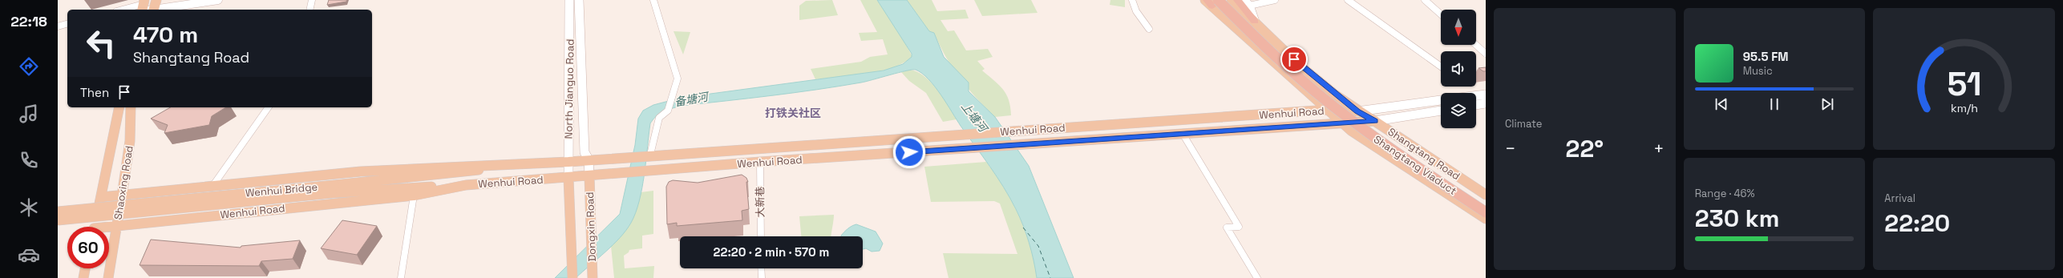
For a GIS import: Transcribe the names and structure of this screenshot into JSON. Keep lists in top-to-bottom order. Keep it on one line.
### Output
{"streets":{"highway":["Shangtang Viaduct"],"main road":["North Jianguo Road","Wenhui Road","Shangtang Road","Shaoxing Road","Wenhui Bridge","Dongxin Road"],"street":["大新巷"]},"crossings":[["North Jianguo Road","Wenhui Road"],["North Jianguo Road","Dongxin Road"],["Wenhui Road","Shangtang Road"],["Wenhui Road","Shaoxing Road"],["Wenhui Road","Wenhui Bridge"],["Wenhui Road","大新巷"],["Wenhui Road","Dongxin Road"],["Shangtang Road","Shangtang Viaduct"]],"districts":["打铁关社区"],"water":["备塘河","上塘河"],"north":"bottom","page":{"tabs":"22:18","tile":["Climate",["Range · 46%","230 km"],["Arrival","22:20"]],"turn":["470 m","Shangtang Road"],"song":["95.5 FM","Music"],"then":"Then","heat":["−","22°","+"],"limit":"60","trip":"22:20 · 2 min · 570 m","gauge":["51","km/h"]}}
